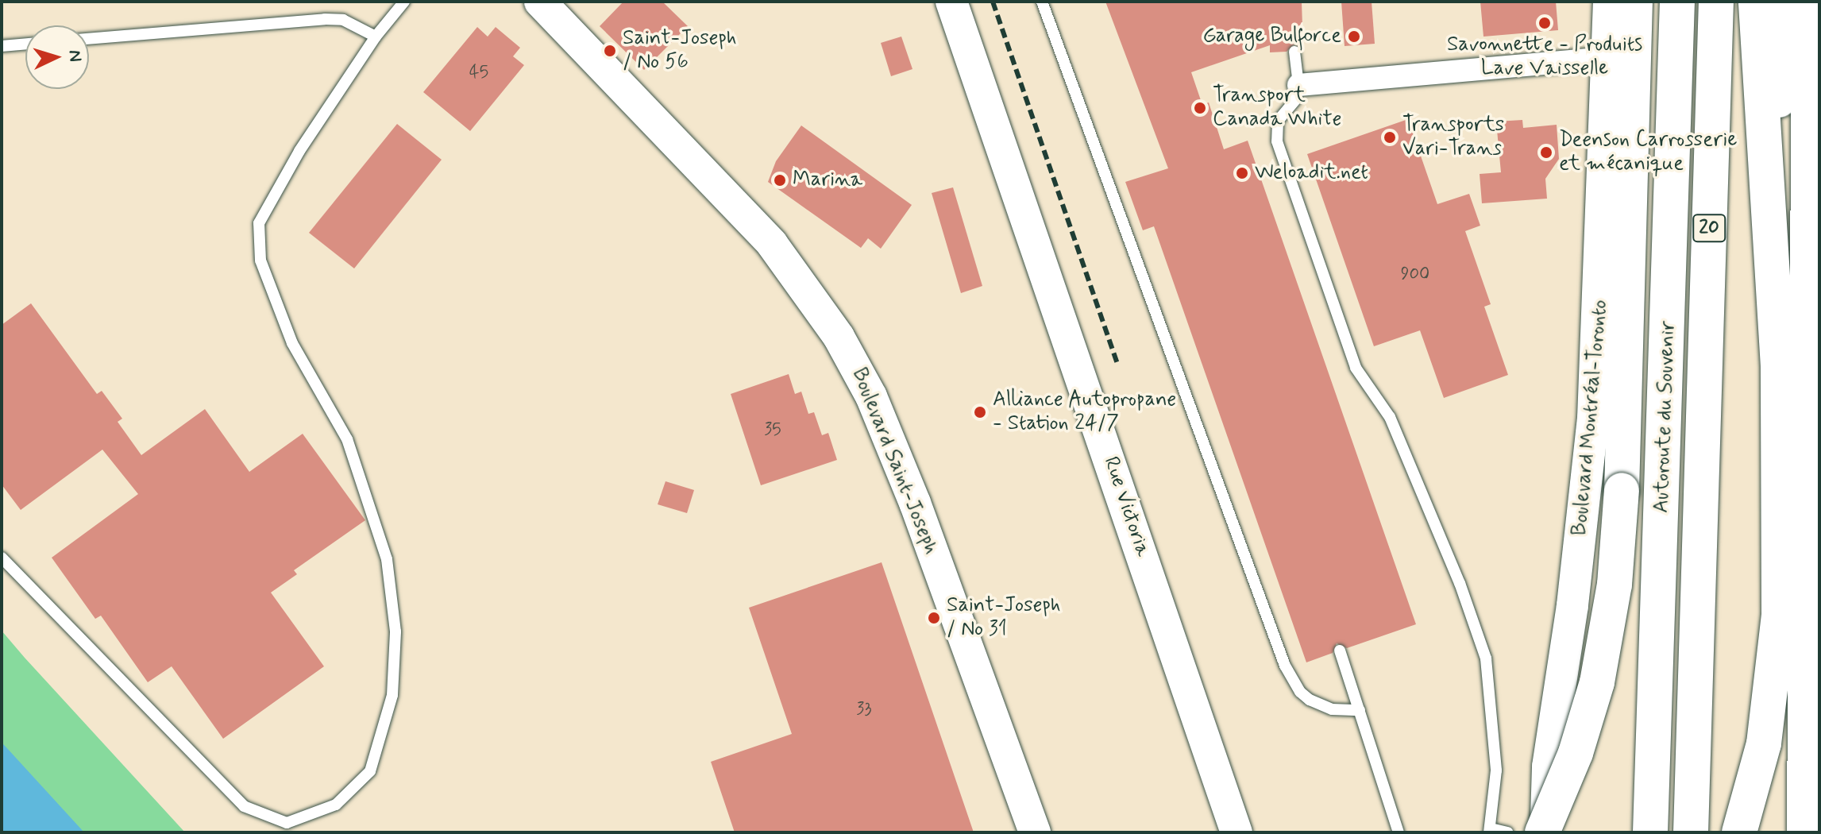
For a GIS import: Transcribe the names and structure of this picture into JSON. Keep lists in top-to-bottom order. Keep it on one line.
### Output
{"streets":{"highway":["20","Autoroute du Souvenir"],"main road":["Boulevard Montréal-Toronto","Boulevard Saint-Joseph","Rue Victoria"]},"places":["Savonnette - Produits Lave Vaisselle","Garage Bulforce","Saint-Joseph / No 56","Transport Canada White","Transports Vari-Trans","Deenson Carrosserie et mécanique","Weloadit.net","Marina","Alliance Autopropane - Station 24/7","Saint-Joseph / No 31"],"house_numbers":["45","900","35","33"],"north":"right"}
